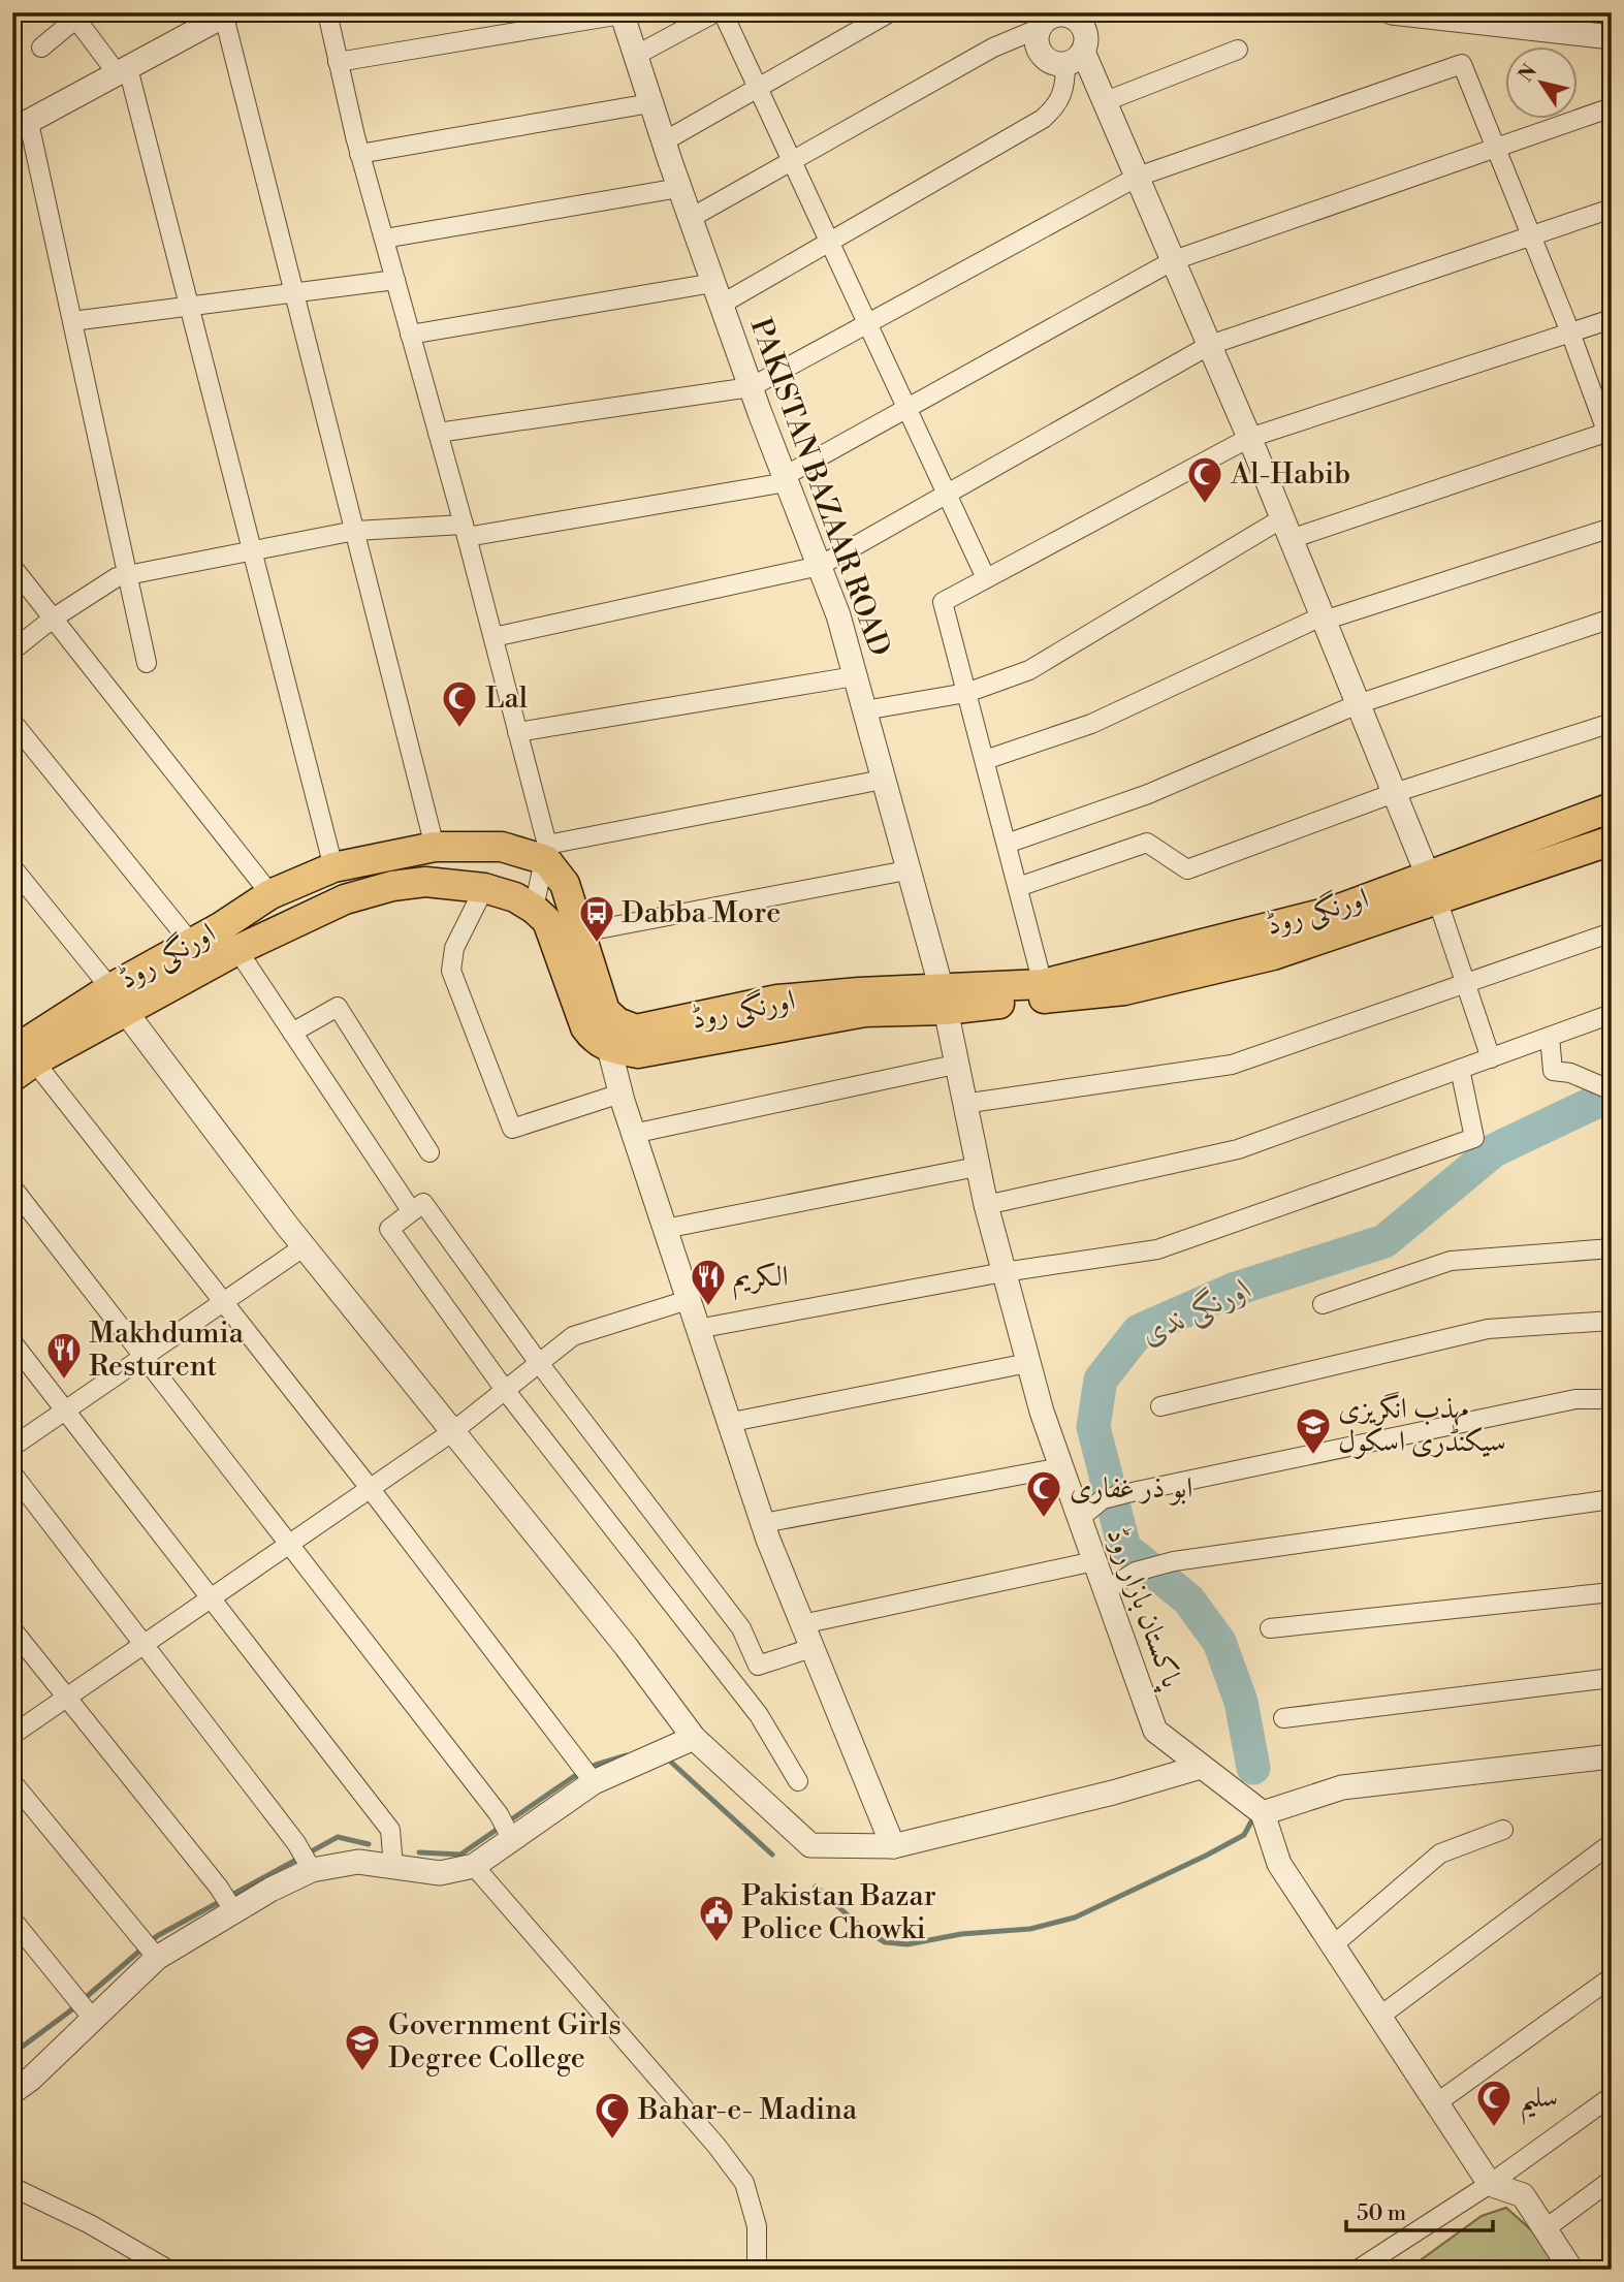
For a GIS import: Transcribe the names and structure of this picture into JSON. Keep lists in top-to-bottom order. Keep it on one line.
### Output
{"streets":{"main road":["اورنگی روڈ"],"street":["PAKISTAN BAZAAR ROAD","پاکستان بازار روڈ"]},"crossings":[["PAKISTAN BAZAAR ROAD","اورنگی روڈ"],["PAKISTAN BAZAAR ROAD","پاکستان بازار روڈ"],["اورنگی روڈ","پاکستان بازار روڈ"]],"water":["اورنگی ندی"],"places":{"mosque":["Al-Habib","Lal","ابو ذر غفاری","سلیم","Bahar-e- Madina"],"bus stop":["Dabba More"],"restaurant":["الکریم","Makhdumia Resturent"],"school or university":["مہذب انگریزی سیکنڈری اسکول","Government Girls Degree College"],"public building":["Pakistan Bazar Police Chowki"]},"scale_bar":"50 m","north":"top left"}
